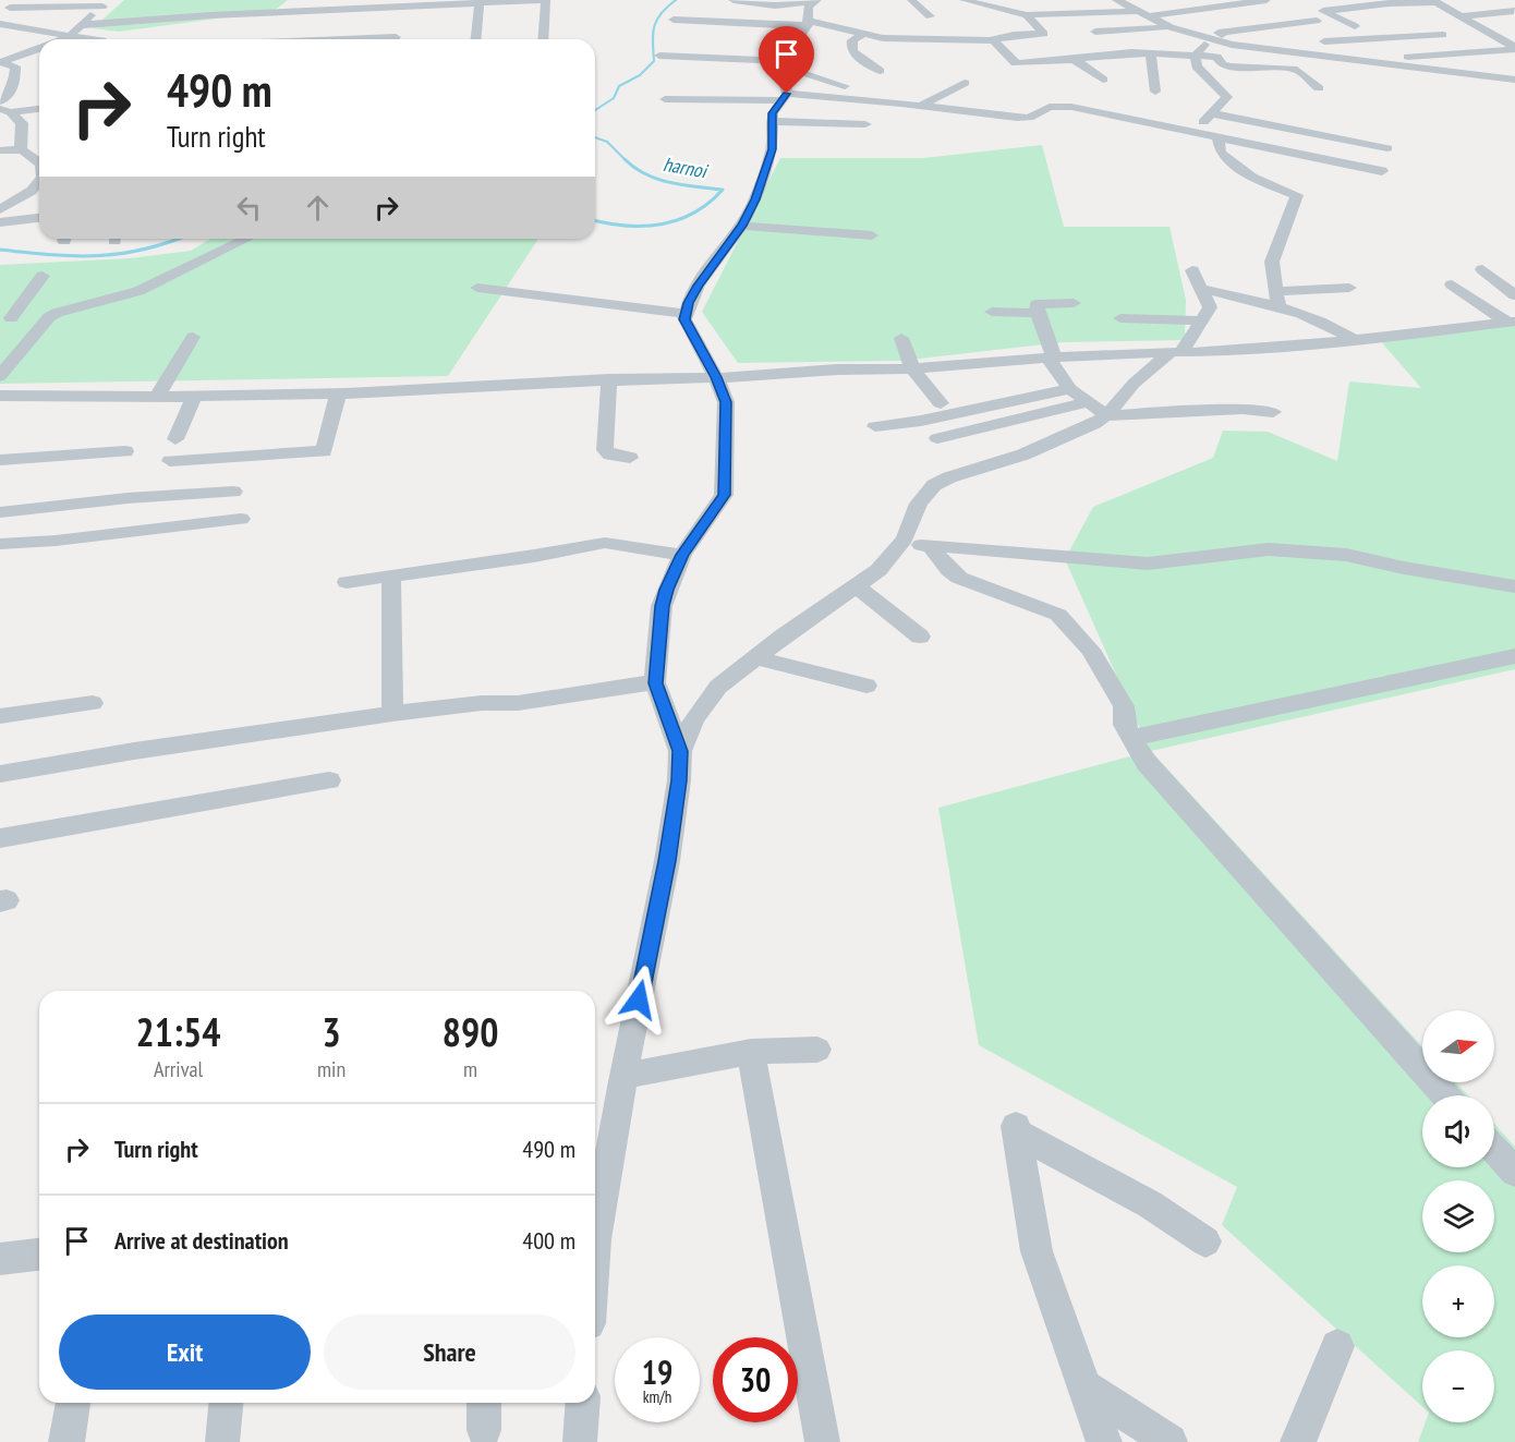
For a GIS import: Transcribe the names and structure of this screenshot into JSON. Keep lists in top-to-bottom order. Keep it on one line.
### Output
{"water":["harnoi"],"north":"right","page":{"turn":["490 m","Turn right"],"eta":["21:54","Arrival","3","min","890","m"],"map_buttons":["+","−"],"list":[{"name":"Turn right","value":"490 m"},{"name":"Arrive at destination","value":"400 m"}],"buttons":["Exit","Share"],"speed":"19 km/h","limit":"30"}}
